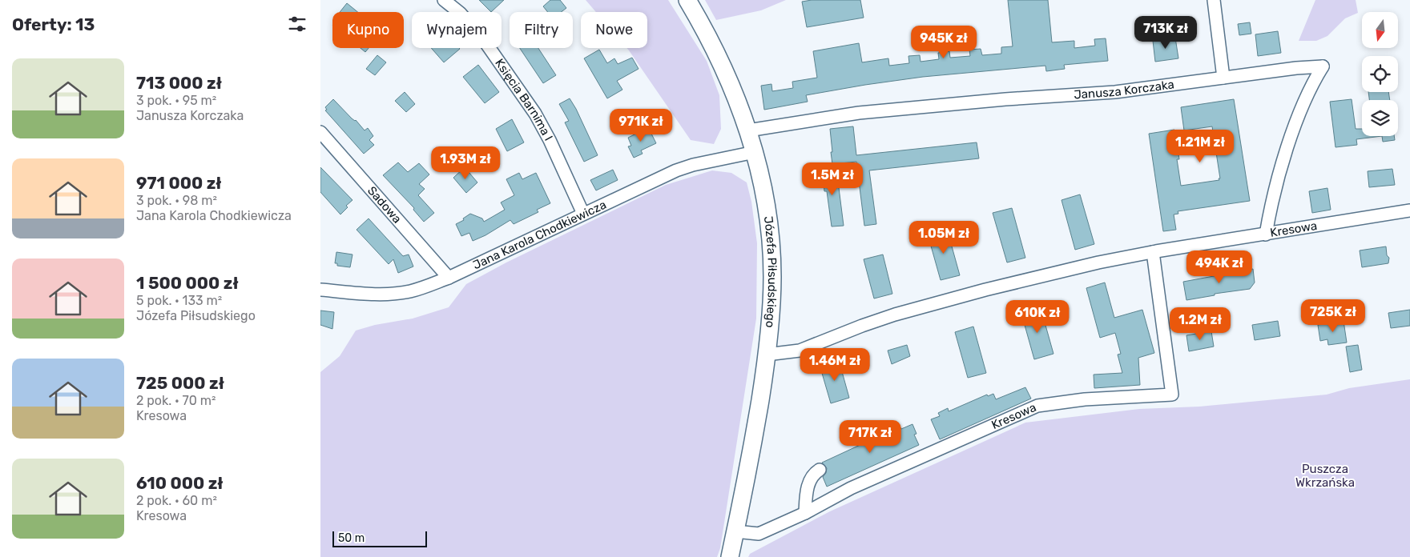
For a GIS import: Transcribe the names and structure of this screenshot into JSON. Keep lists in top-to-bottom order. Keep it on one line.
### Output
{"streets":{"street":["Janusza Korczaka","Księcia Barnima I","Sadowa","Kresowa","Jana Karola Chodkiewicza","Józefa Piłsudskiego"]},"crossings":[["Janusza Korczaka","Kresowa"],["Janusza Korczaka","Józefa Piłsudskiego"],["Księcia Barnima I","Jana Karola Chodkiewicza"],["Sadowa","Jana Karola Chodkiewicza"],["Kresowa","Józefa Piłsudskiego"],["Jana Karola Chodkiewicza","Józefa Piłsudskiego"]],"parks":["Puszcza Wkrzańska"],"scale_bar":"50 m","north":"bottom","page":{"heading":"Oferty: 13","chip":["Kupno","Wynajem","Filtry","Nowe"],"price":["713K zł","945K zł","971K zł","1.21M zł","1.93M zł","1.5M zł","1.05M zł","494K zł","725K zł","610K zł","1.2M zł","1.46M zł","717K zł"],"list":[{"name":"713 000 zł","note":"3 pok. · 95 m² · Janusza Korczaka"},{"name":"971 000 zł","note":"3 pok. · 98 m² · Jana Karola Chodkiewicza"},{"name":"1 500 000 zł","note":"5 pok. · 133 m² · Józefa Piłsudskiego"},{"name":"725 000 zł","note":"2 pok. · 70 m² · Kresowa"},{"name":"610 000 zł","note":"2 pok. · 60 m² · Kresowa"}],"scale":"50 m"}}
